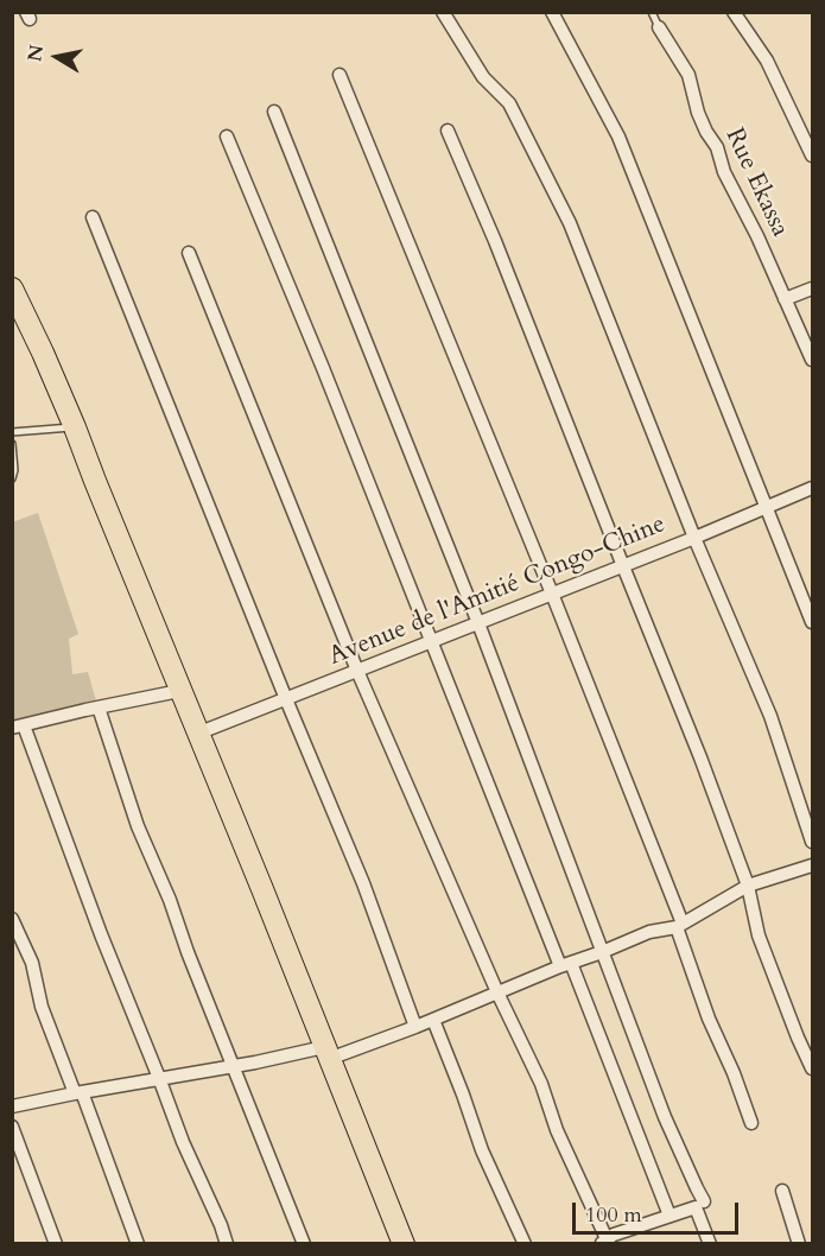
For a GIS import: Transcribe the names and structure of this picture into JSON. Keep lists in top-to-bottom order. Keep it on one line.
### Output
{"streets":{"street":["Rue Ekassa","Avenue de l'Amitié Congo-Chine"]},"scale_bar":"100 m","north":"left"}
